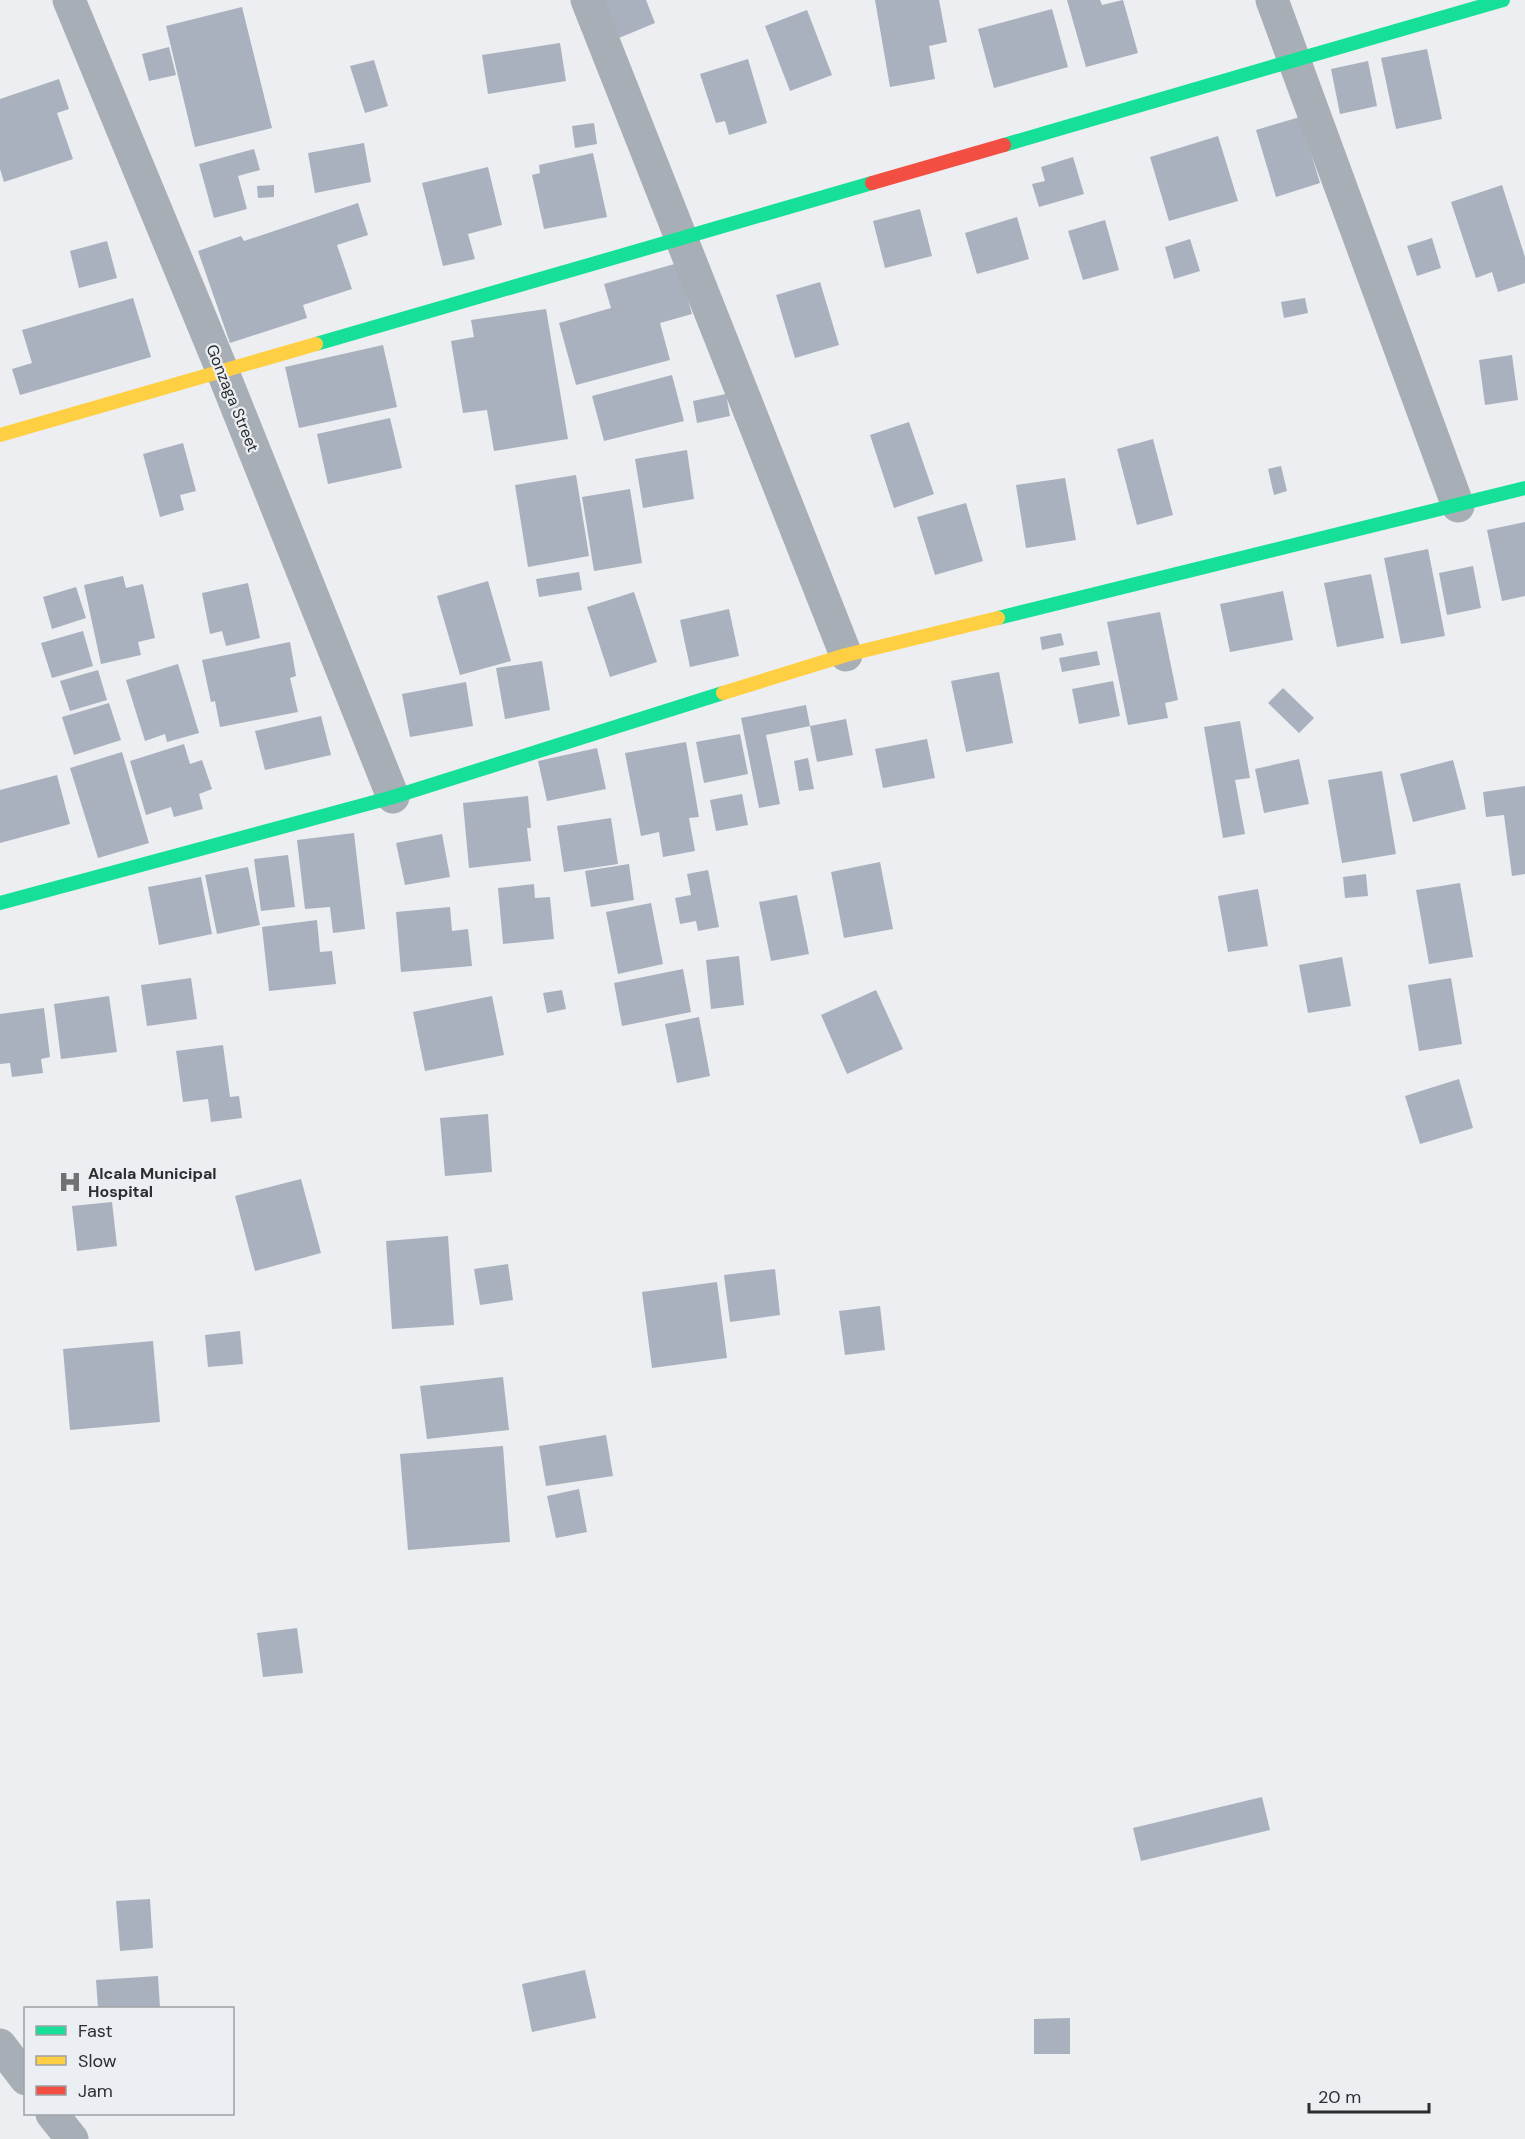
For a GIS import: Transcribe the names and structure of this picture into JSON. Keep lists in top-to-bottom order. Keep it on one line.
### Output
{"streets":{"street":["Gonzaga Street"]},"places":{"hospital":["Alcala Municipal Hospital"]},"legend":["Fast","Slow","Jam"],"scale_bar":"20 m"}
